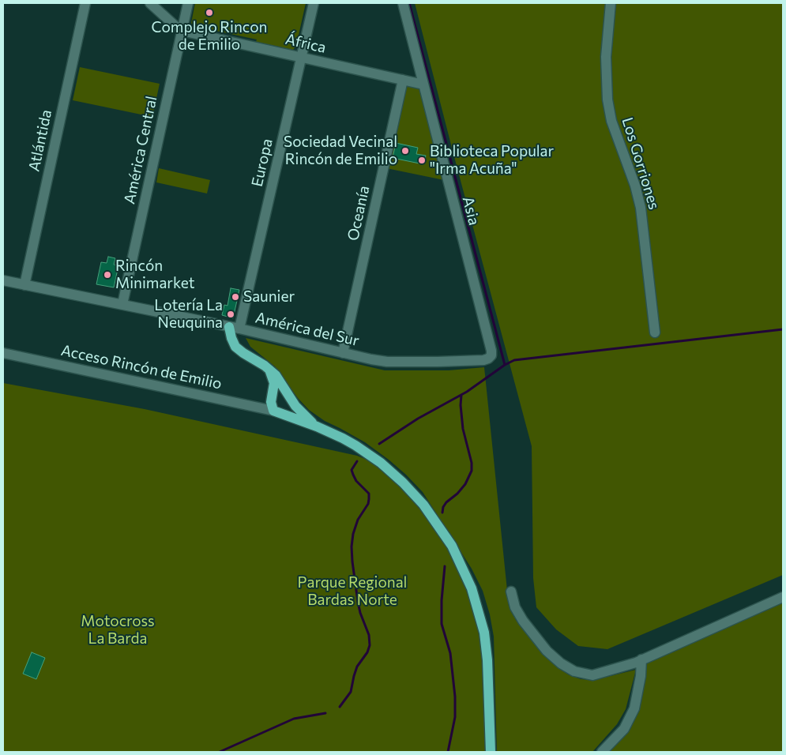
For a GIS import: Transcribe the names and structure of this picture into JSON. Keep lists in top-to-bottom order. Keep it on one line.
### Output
{"streets":{"main road":["Acceso Rincón de Emilio"],"street":["África","Atlántida","América Central","Europa","Los Gorriones","Asia","Oceanía","América del Sur"]},"crossings":[["África","América Central"],["África","Europa"],["África","Asia"],["África","Oceanía"],["Atlántida","América del Sur"],["América Central","América del Sur"],["Europa","América del Sur"],["Asia","América del Sur"],["Oceanía","América del Sur"],["América del Sur","Acceso Rincón de Emilio"]],"parks":["Parque Regional Bardas Norte","Motocross La Barda"],"places":["Complejo Rincon de Emilio","Sociedad Vecinal Rincón de Emilio","Biblioteca Popular \"Irma Acuña\"","Rincón Minimarket","Saunier","Lotería La Neuquina"]}
